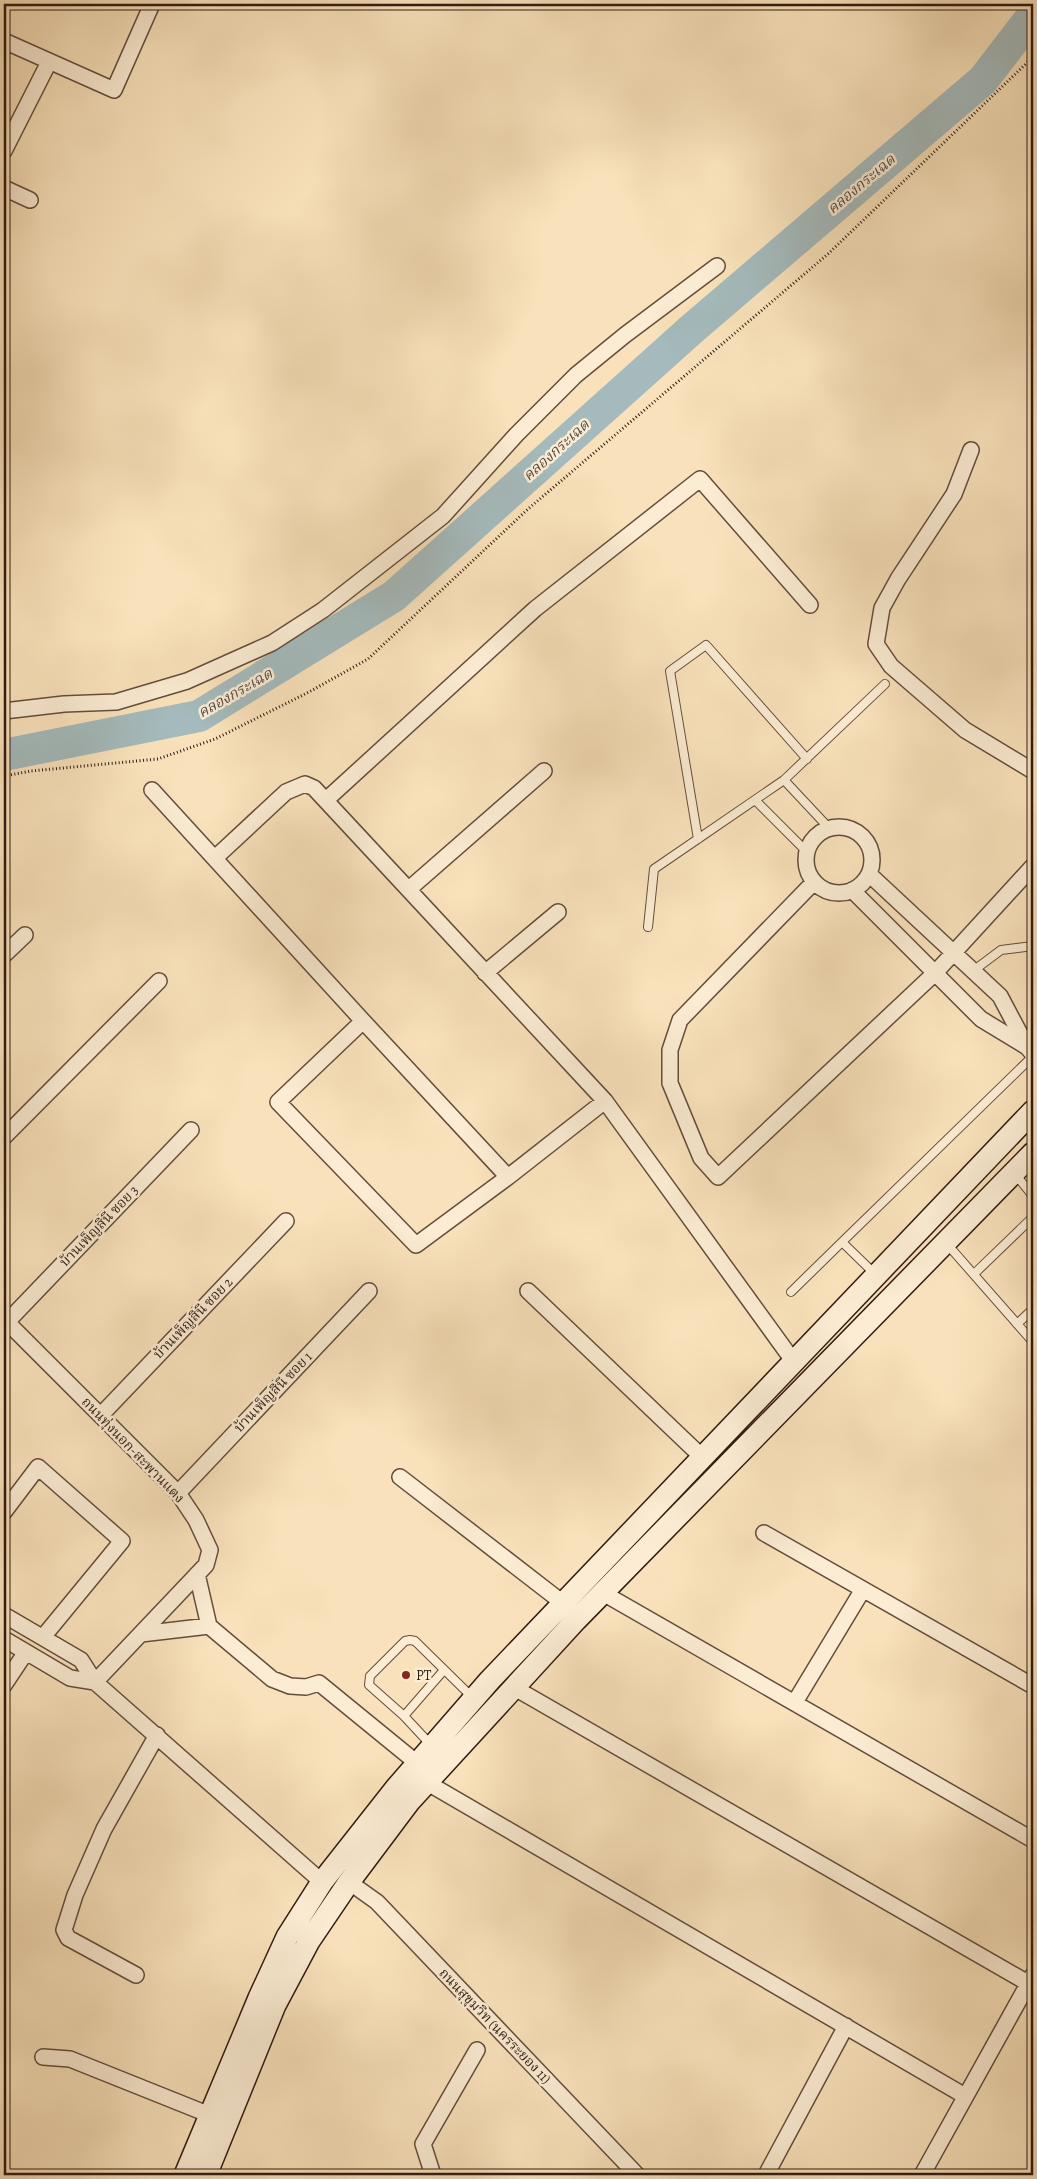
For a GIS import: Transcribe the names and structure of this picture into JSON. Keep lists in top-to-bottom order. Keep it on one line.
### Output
{"streets":{"street":["บ้านเพ็ญสินี ซอย 3","บ้านเพ็ญสินี ซอย 2","บ้านเพ็ญสินี ซอย 1","ถนนทุ่งนอก-สะพานแตง","ถนนสุขุมวิท (นครระยอง 11)"]},"crossings":[["บ้านเพ็ญสินี ซอย 3","ถนนทุ่งนอก-สะพานแตง"],["บ้านเพ็ญสินี ซอย 2","ถนนทุ่งนอก-สะพานแตง"],["บ้านเพ็ญสินี ซอย 1","ถนนทุ่งนอก-สะพานแตง"]],"water":["คลองกระเฉด"],"places":["PT"]}
